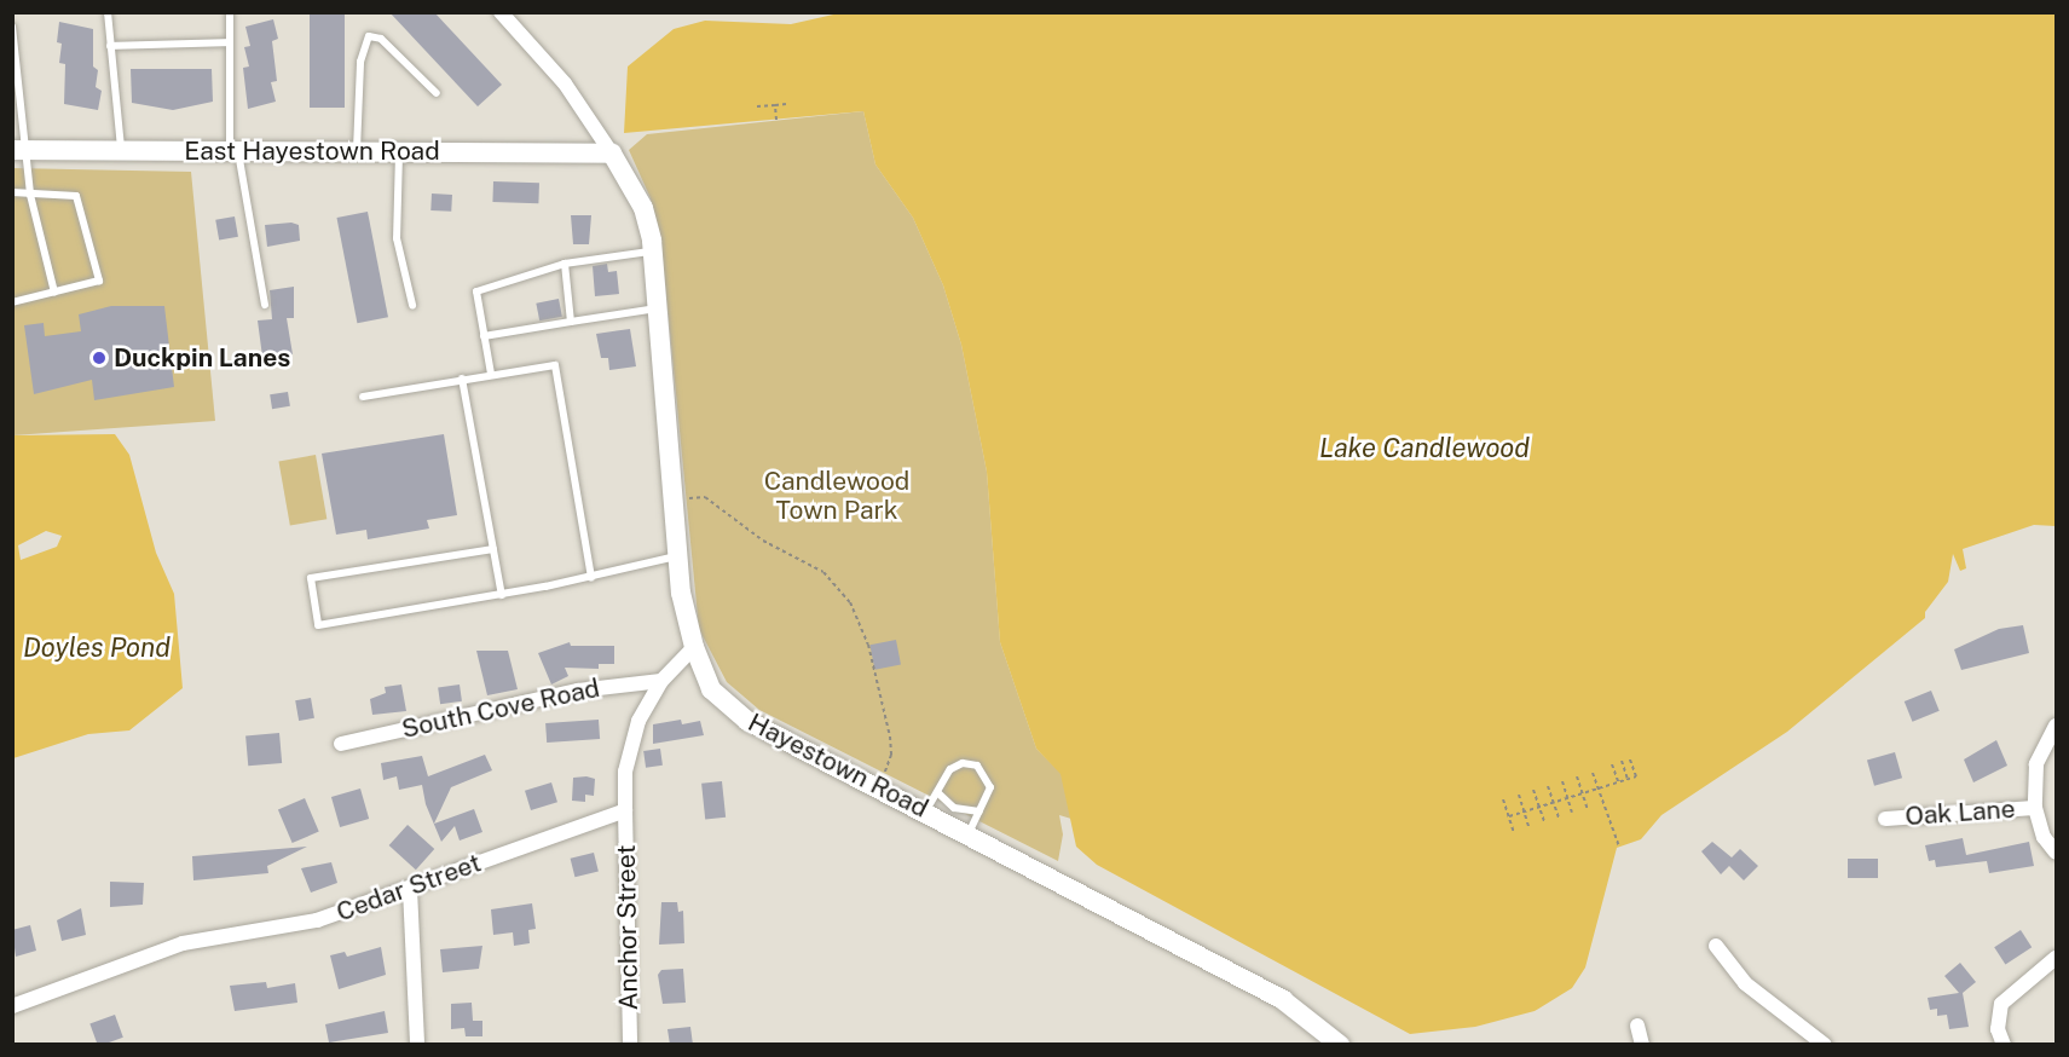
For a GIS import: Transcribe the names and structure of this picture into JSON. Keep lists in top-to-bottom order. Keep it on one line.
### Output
{"streets":{"street":["East Hayestown Road","South Cove Road","Hayestown Road","Oak Lane","Cedar Street","Anchor Street"]},"crossings":[["East Hayestown Road","Hayestown Road"],["Cedar Street","Anchor Street"]],"water":["Lake Candlewood","Doyles Pond"],"parks":["Candlewood Town Park"],"places":["Duckpin Lanes"]}
